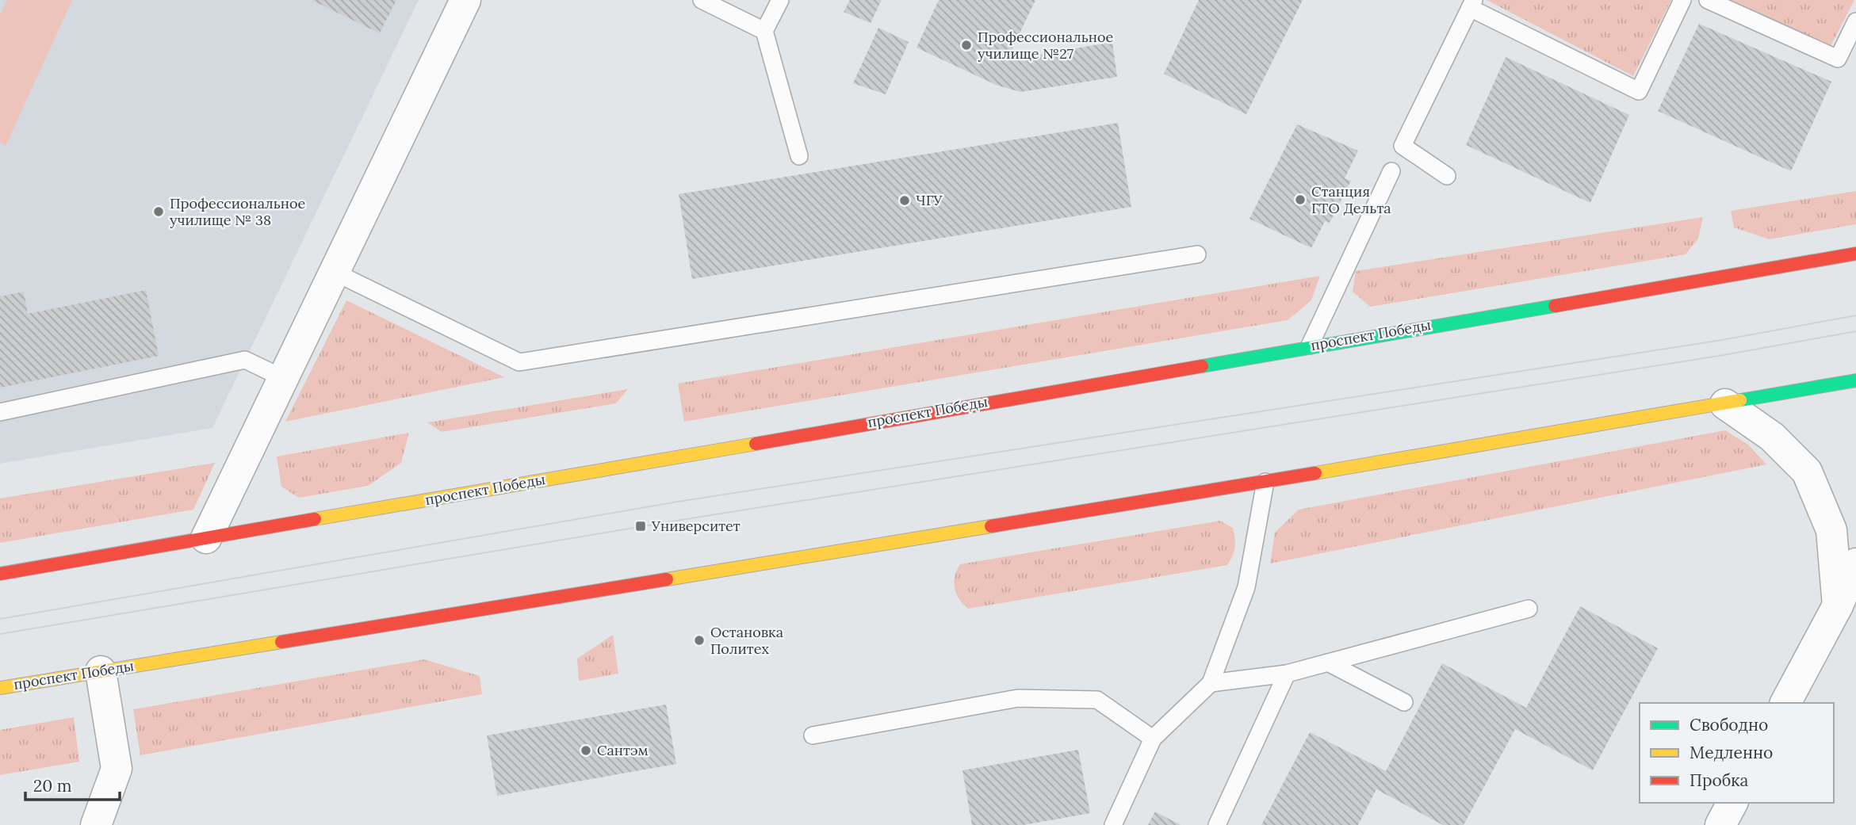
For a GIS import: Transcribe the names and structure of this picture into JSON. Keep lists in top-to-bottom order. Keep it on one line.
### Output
{"streets":{"main road":["проспект Победы"]},"places":{"other":["Профессиональное училище №27","Станция ГТО Дельта","ЧГУ","Профессиональное училище № 38","Остановка Политех","Сантэм"],"transit":["Университет"]},"legend":["Свободно","Медленно","Пробка"],"scale_bar":"20 m"}
